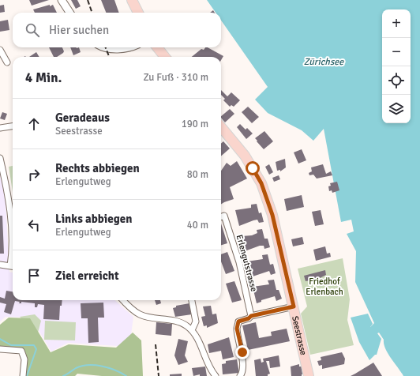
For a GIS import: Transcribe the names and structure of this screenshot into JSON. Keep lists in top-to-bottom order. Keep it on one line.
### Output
{"streets":{"main road":["Seestrasse"],"street":["Erlengutstrasse"]},"water":["Zürichsee"],"parks":["Friedhof Erlenbach"],"page":{"map_buttons":["+","−"],"search":"Hier suchen","heading":["4 Min.","Zu Fuß · 310 m"],"list":[["Geradeaus","Seestrasse","190 m"],["Rechts abbiegen","Erlengutweg","80 m"],["Links abbiegen","Erlengutweg","40 m"],"Ziel erreicht"]}}
